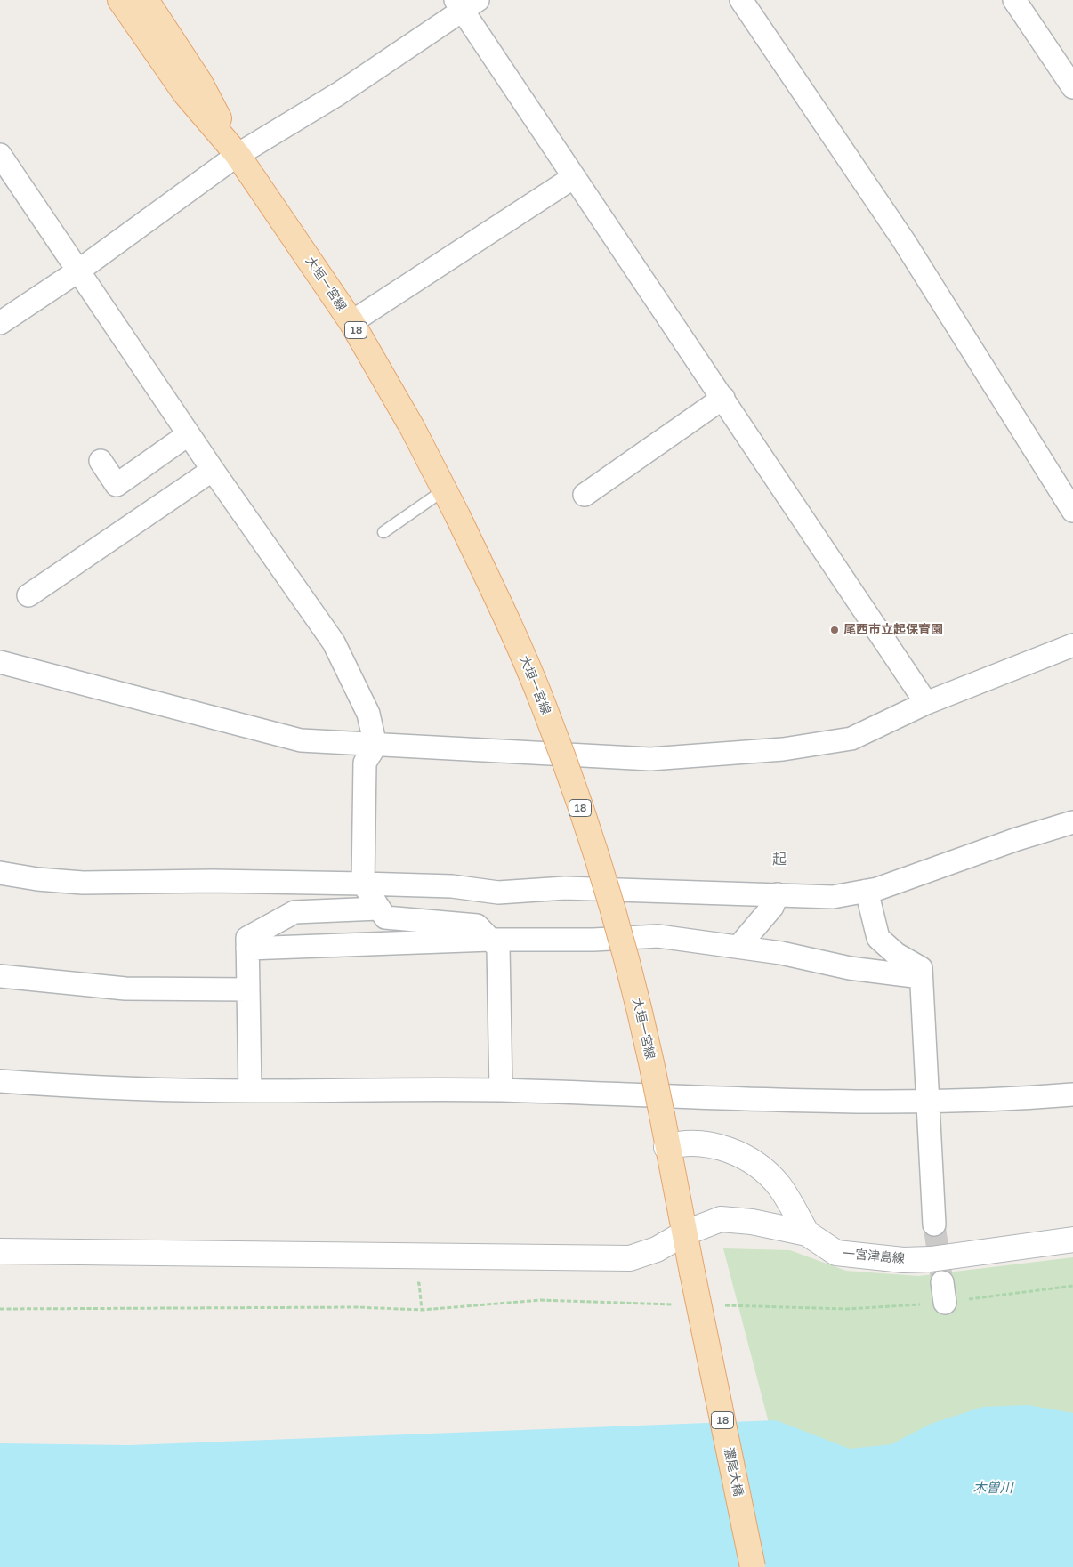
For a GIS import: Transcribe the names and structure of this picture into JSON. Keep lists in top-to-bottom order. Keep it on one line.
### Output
{"streets":{"main road":["大垣一宮線","18","濃尾大橋"],"street":["一宮津島線"]},"crossings":[["大垣一宮線","一宮津島線"],["大垣一宮線","濃尾大橋"]],"districts":["起"],"water":["木曽川"],"places":["尾西市立起保育園"]}
